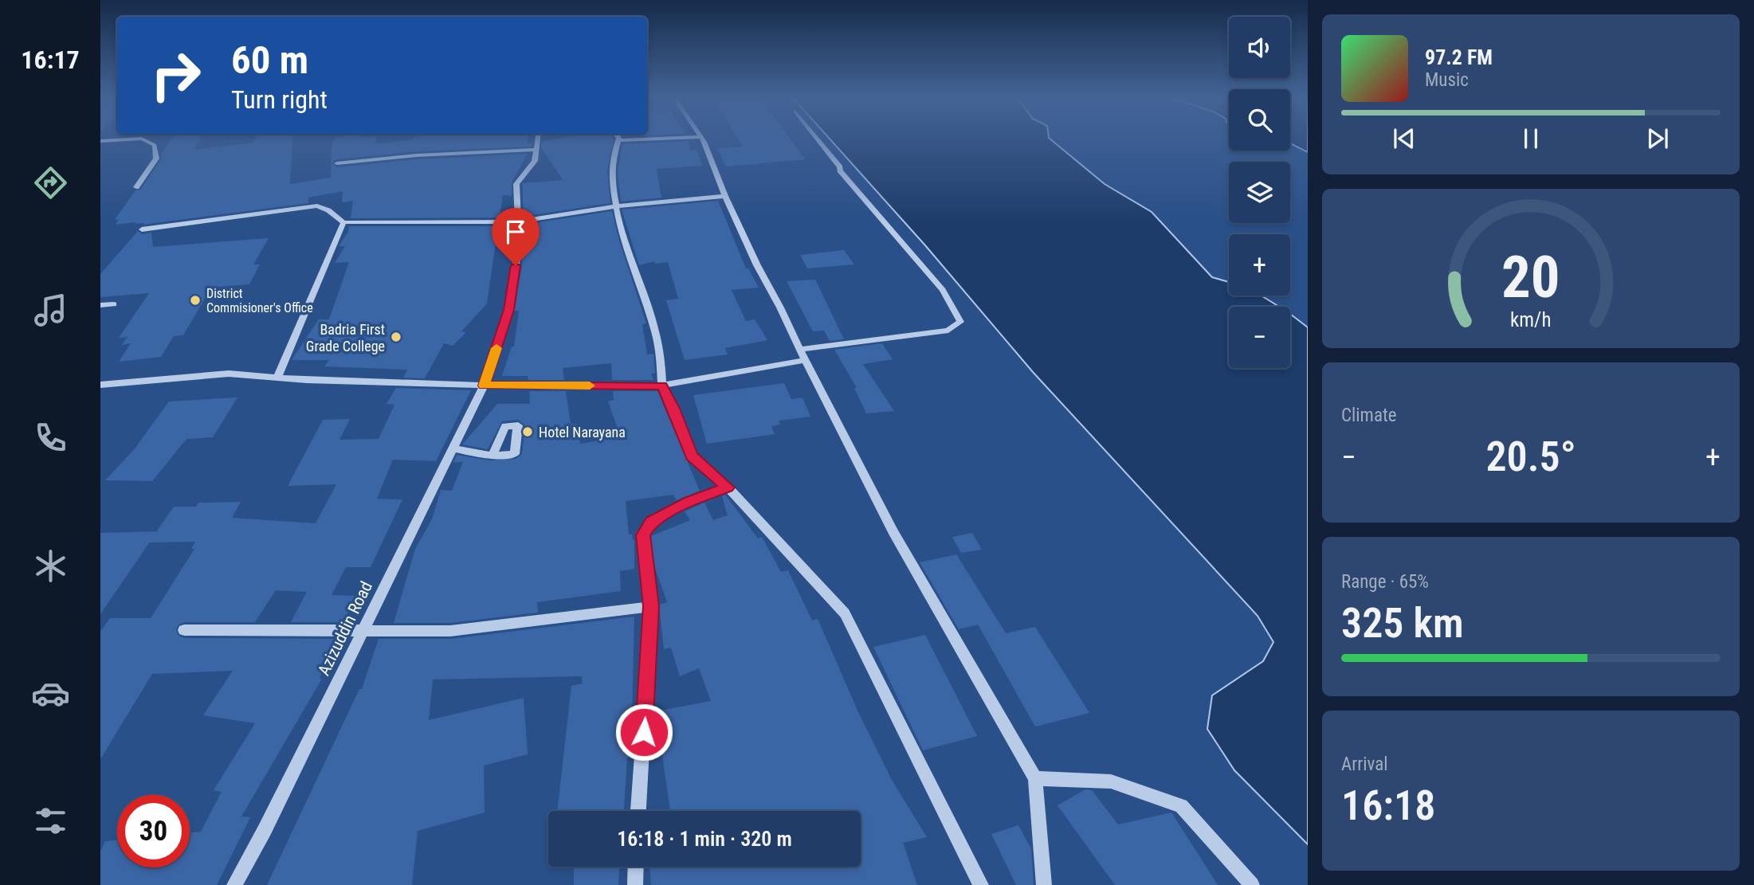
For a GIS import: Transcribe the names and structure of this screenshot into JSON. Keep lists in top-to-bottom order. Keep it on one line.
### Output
{"streets":{"street":["Azizuddin Road"]},"places":["District Commisioner's Office","Badria First Grade College","Hotel Narayana"],"page":{"tabs":"16:17","map_buttons":["+","−"],"turn":["60 m","Turn right"],"song":["97.2 FM","Music"],"tile":["Climate",["Range · 65%","325 km"],["Arrival","16:18"]],"heat":["−","20.5°","+"],"limit":"30","trip":"16:18 · 1 min · 320 m","gauge":["20","km/h"]}}
